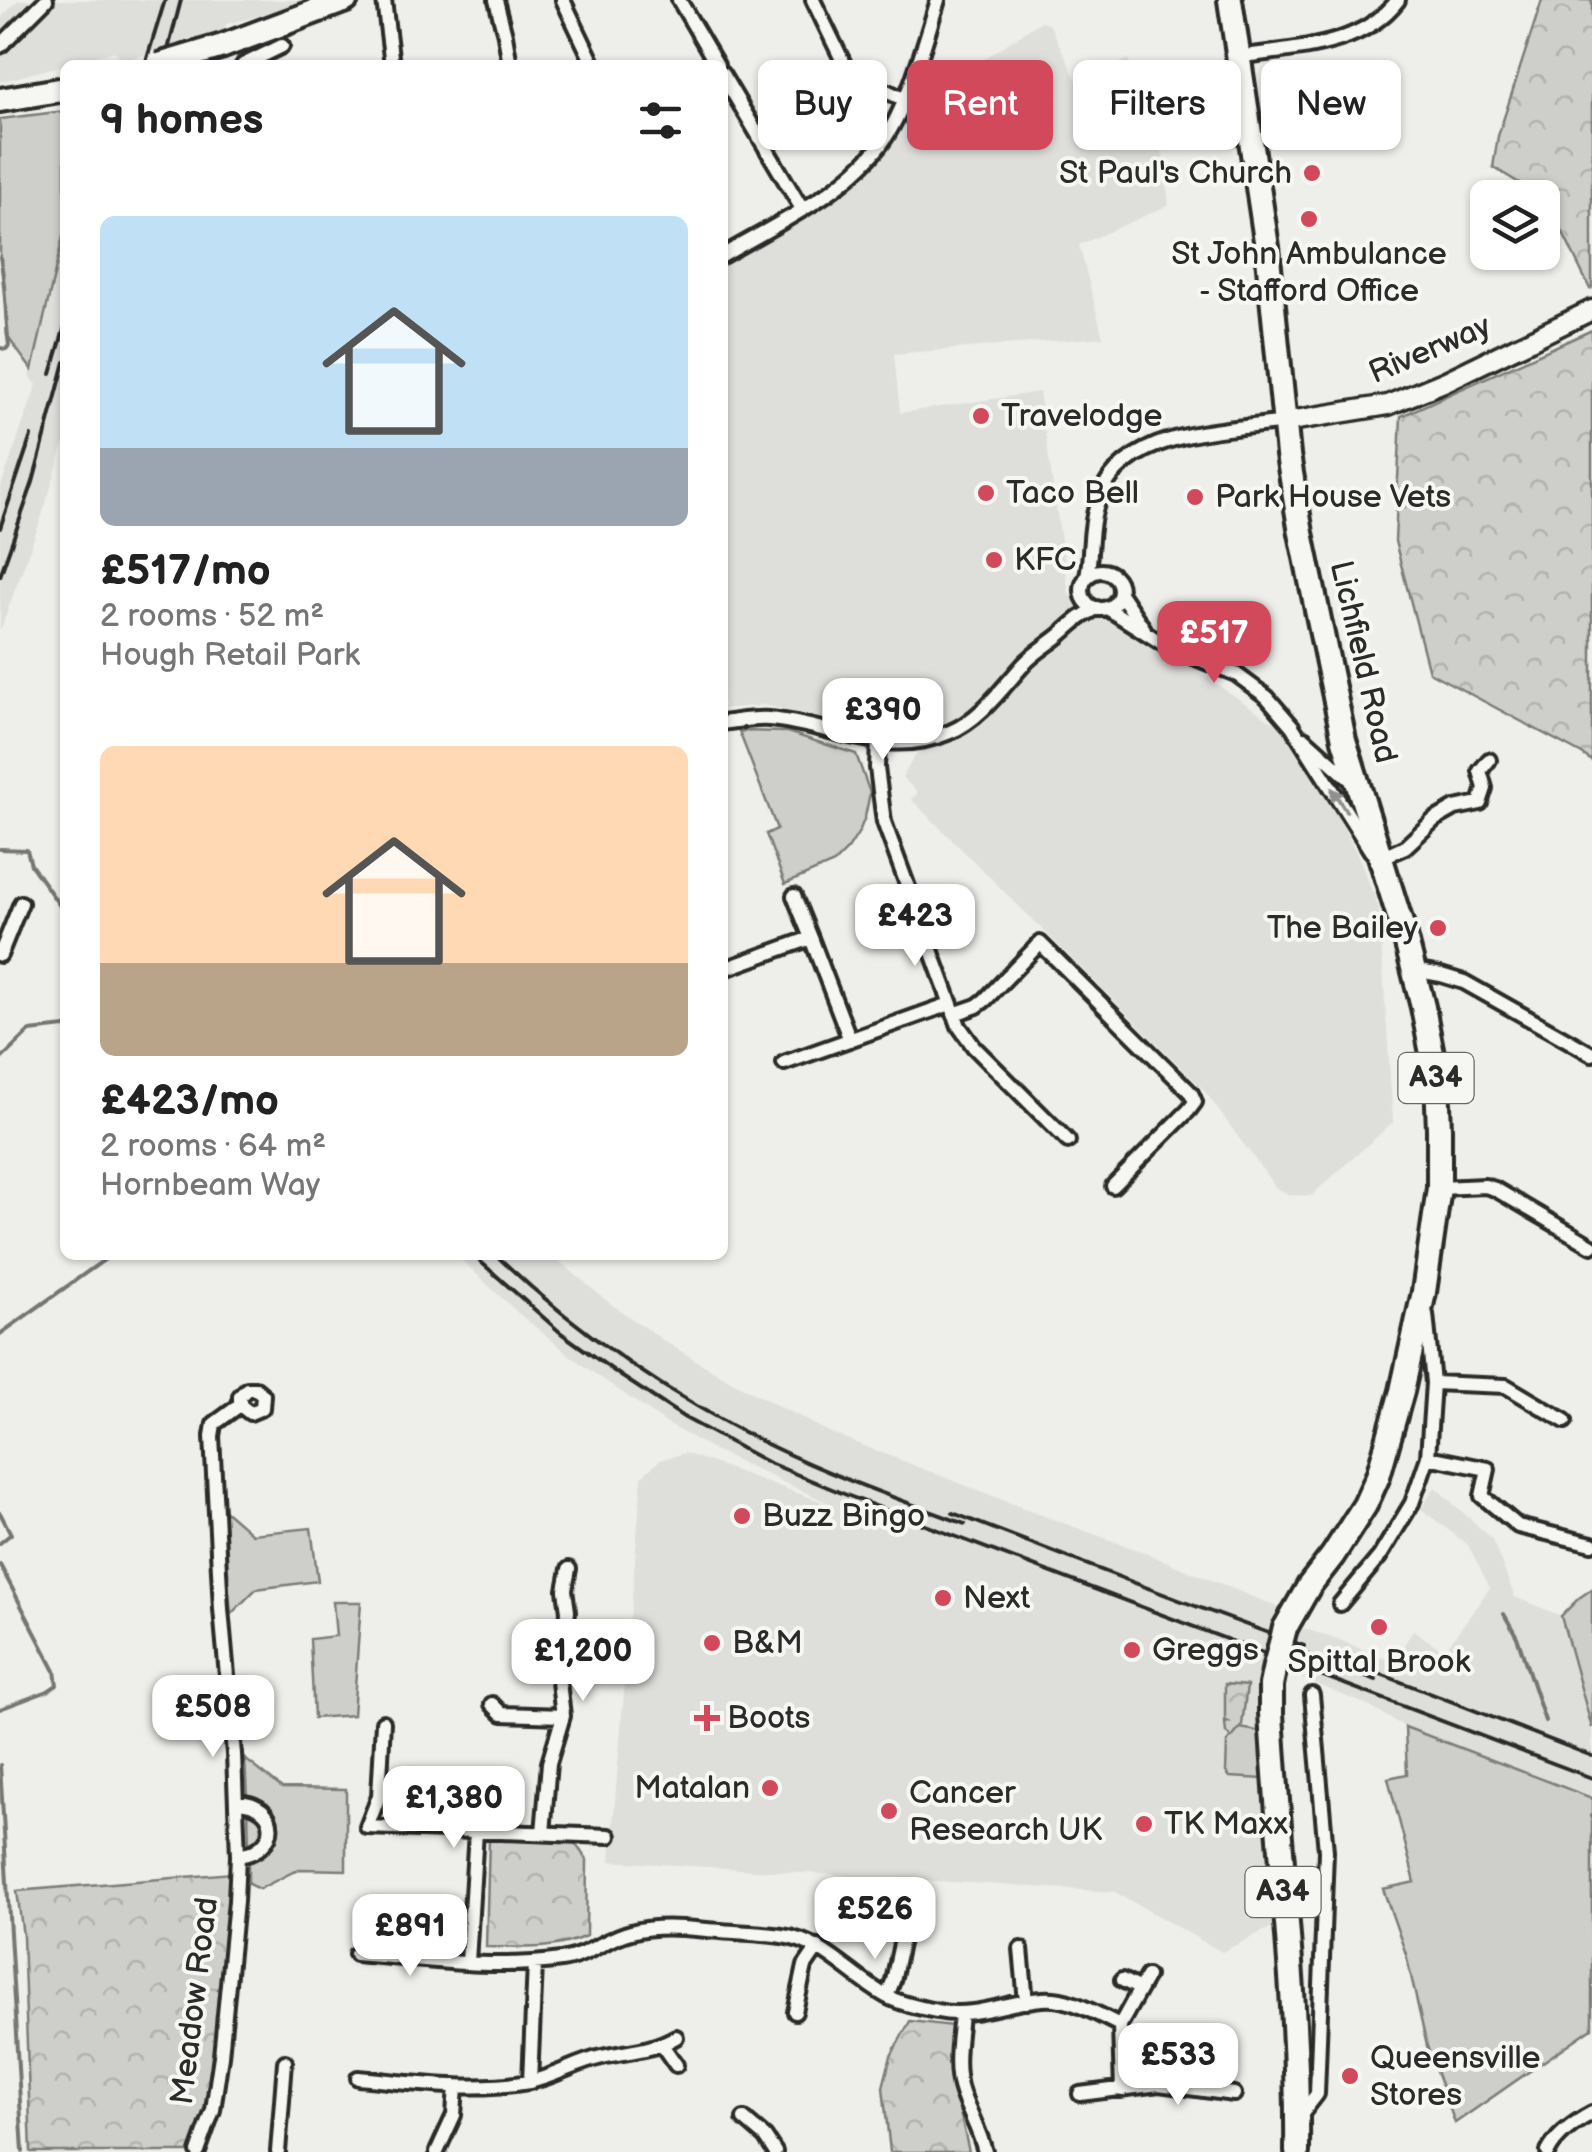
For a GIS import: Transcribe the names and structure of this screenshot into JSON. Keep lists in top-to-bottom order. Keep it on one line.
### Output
{"streets":{"highway":["Lichfield Road","A34"],"street":["Riverway","Meadow Road"]},"crossings":[["Riverway","Lichfield Road"],["Lichfield Road","A34"]],"places":{"other":["St Paul's Church","St John Ambulance - Stafford Office","Travelodge","Taco Bell","Park House Vets","KFC","The Bailey","Buzz Bingo","Next","Spittal Brook","B&M","Greggs","Matalan","Cancer Research UK","TK Maxx","Queensville Stores"],"health":["Boots"]},"page":{"chip":["Buy","Rent","Filters","New"],"heading":"9 homes","list":[{"name":"£517/mo","note":"2 rooms · 52 m² · Hough Retail Park"},{"name":"£423/mo","note":"2 rooms · 64 m² · Hornbeam Way"}],"price":["£517","£390","£423","£1,200","£508","£1,380","£526","£891","£533"]}}
